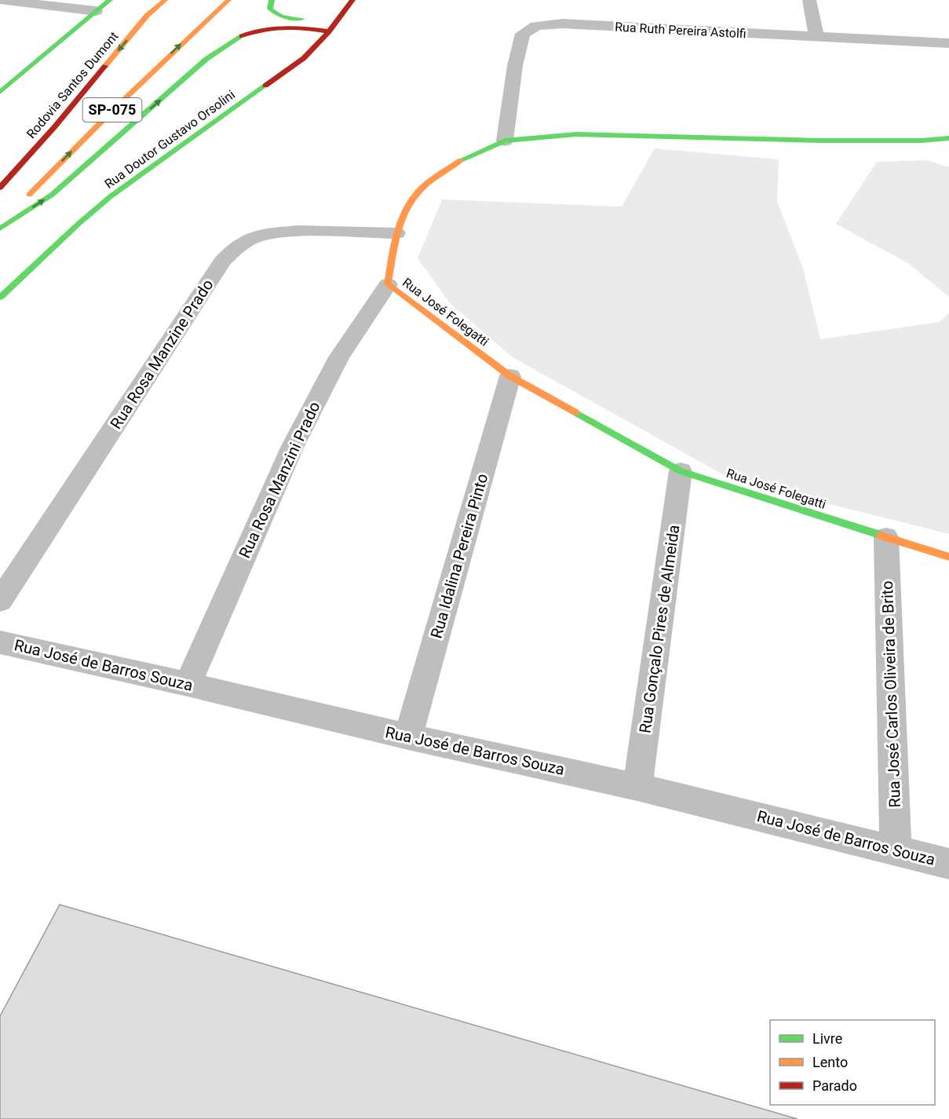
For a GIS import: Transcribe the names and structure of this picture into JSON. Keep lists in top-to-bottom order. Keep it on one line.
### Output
{"streets":{"main road":["Rodovia Santos Dumont","SP-075","Rua Doutor Gustavo Orsolini","Rua José Folegatti"],"street":["Rua Ruth Pereira Astolfi","Rua Rosa Manzine Prado","Rua Rosa Manzini Prado","Rua Idalina Pereira Pinto","Rua Gonçalo Pires de Almeida","Rua José de Barros Souza","Rua José Carlos Oliveira de Brito"]},"crossings":[["Rua Ruth Pereira Astolfi","Rua José Folegatti"],["Rua José Folegatti","Rua Rosa Manzine Prado"],["Rua José Folegatti","Rua Rosa Manzini Prado"],["Rua José Folegatti","Rua Idalina Pereira Pinto"],["Rua José Folegatti","Rua Gonçalo Pires de Almeida"],["Rua José Folegatti","Rua José Carlos Oliveira de Brito"],["Rua Rosa Manzini Prado","Rua José de Barros Souza"],["Rua Idalina Pereira Pinto","Rua José de Barros Souza"],["Rua Gonçalo Pires de Almeida","Rua José de Barros Souza"],["Rua José de Barros Souza","Rua José Carlos Oliveira de Brito"]],"legend":["Livre","Lento","Parado"]}
